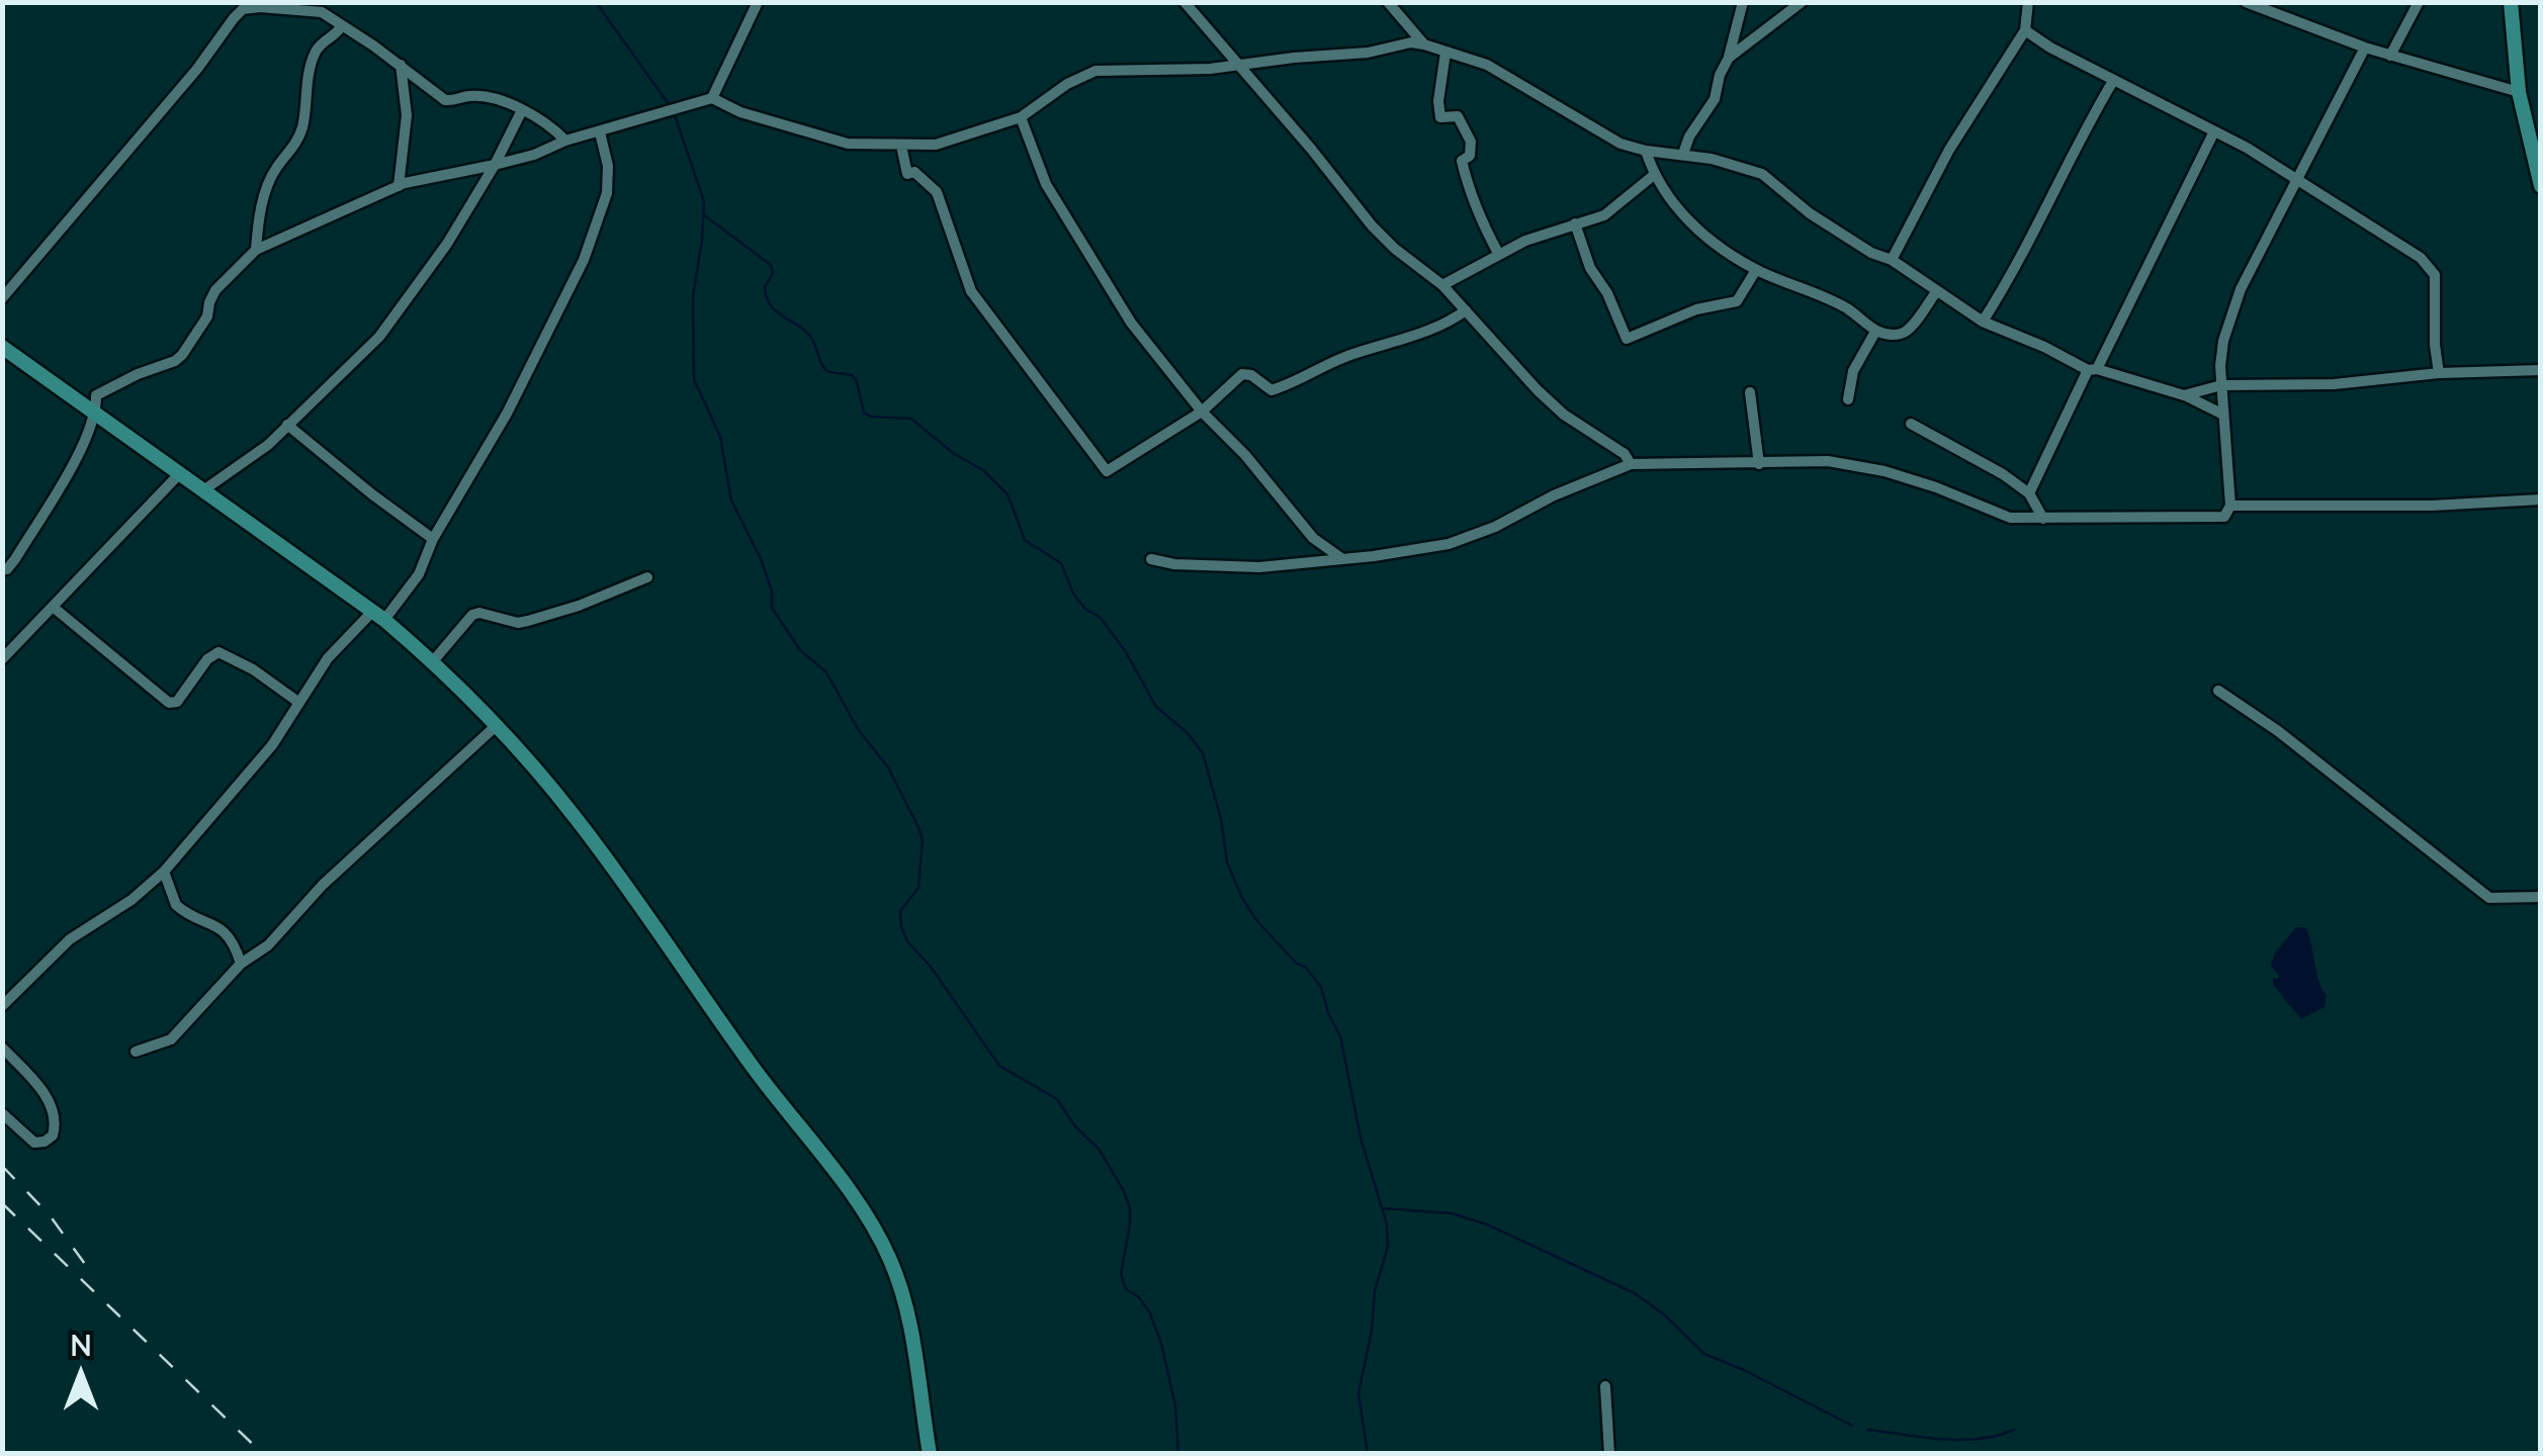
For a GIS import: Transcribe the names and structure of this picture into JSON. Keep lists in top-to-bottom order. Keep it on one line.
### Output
{"north":"top"}
